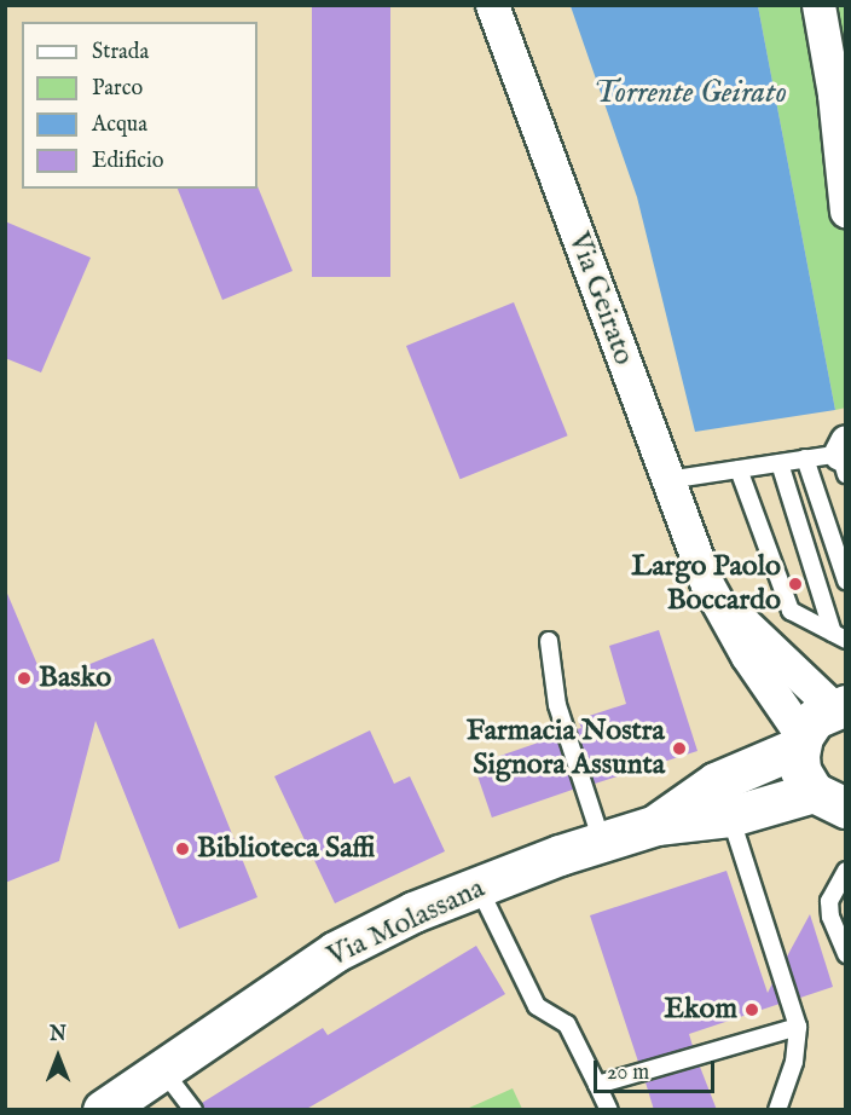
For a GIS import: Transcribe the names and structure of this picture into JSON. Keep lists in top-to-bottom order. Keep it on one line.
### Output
{"streets":{"main road":["Via Molassana"],"street":["Via Geirato"]},"crossings":[["Via Geirato","Via Molassana"]],"water":["Torrente Geirato"],"places":["Largo Paolo Boccardo","Basko","Farmacia Nostra Signora Assunta","Biblioteca Saffi","Ekom"],"legend":["Strada","Parco","Acqua","Edificio"],"scale_bar":"20 m","north":"top"}
